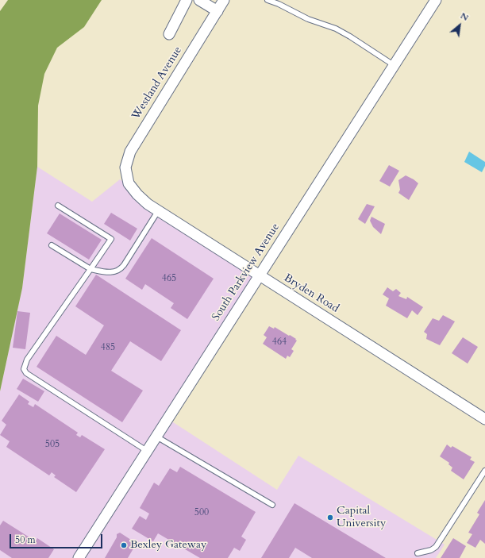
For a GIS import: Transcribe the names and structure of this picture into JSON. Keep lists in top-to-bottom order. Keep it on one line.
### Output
{"streets":{"street":["Westland Avenue","South Parkview Avenue","Bryden Road"]},"crossings":[["Westland Avenue","Bryden Road"],["South Parkview Avenue","Bryden Road"]],"places":["Capital University","Bexley Gateway"],"house_numbers":["465","464","485","505","500"],"scale_bar":"50 m","north":"top right"}
